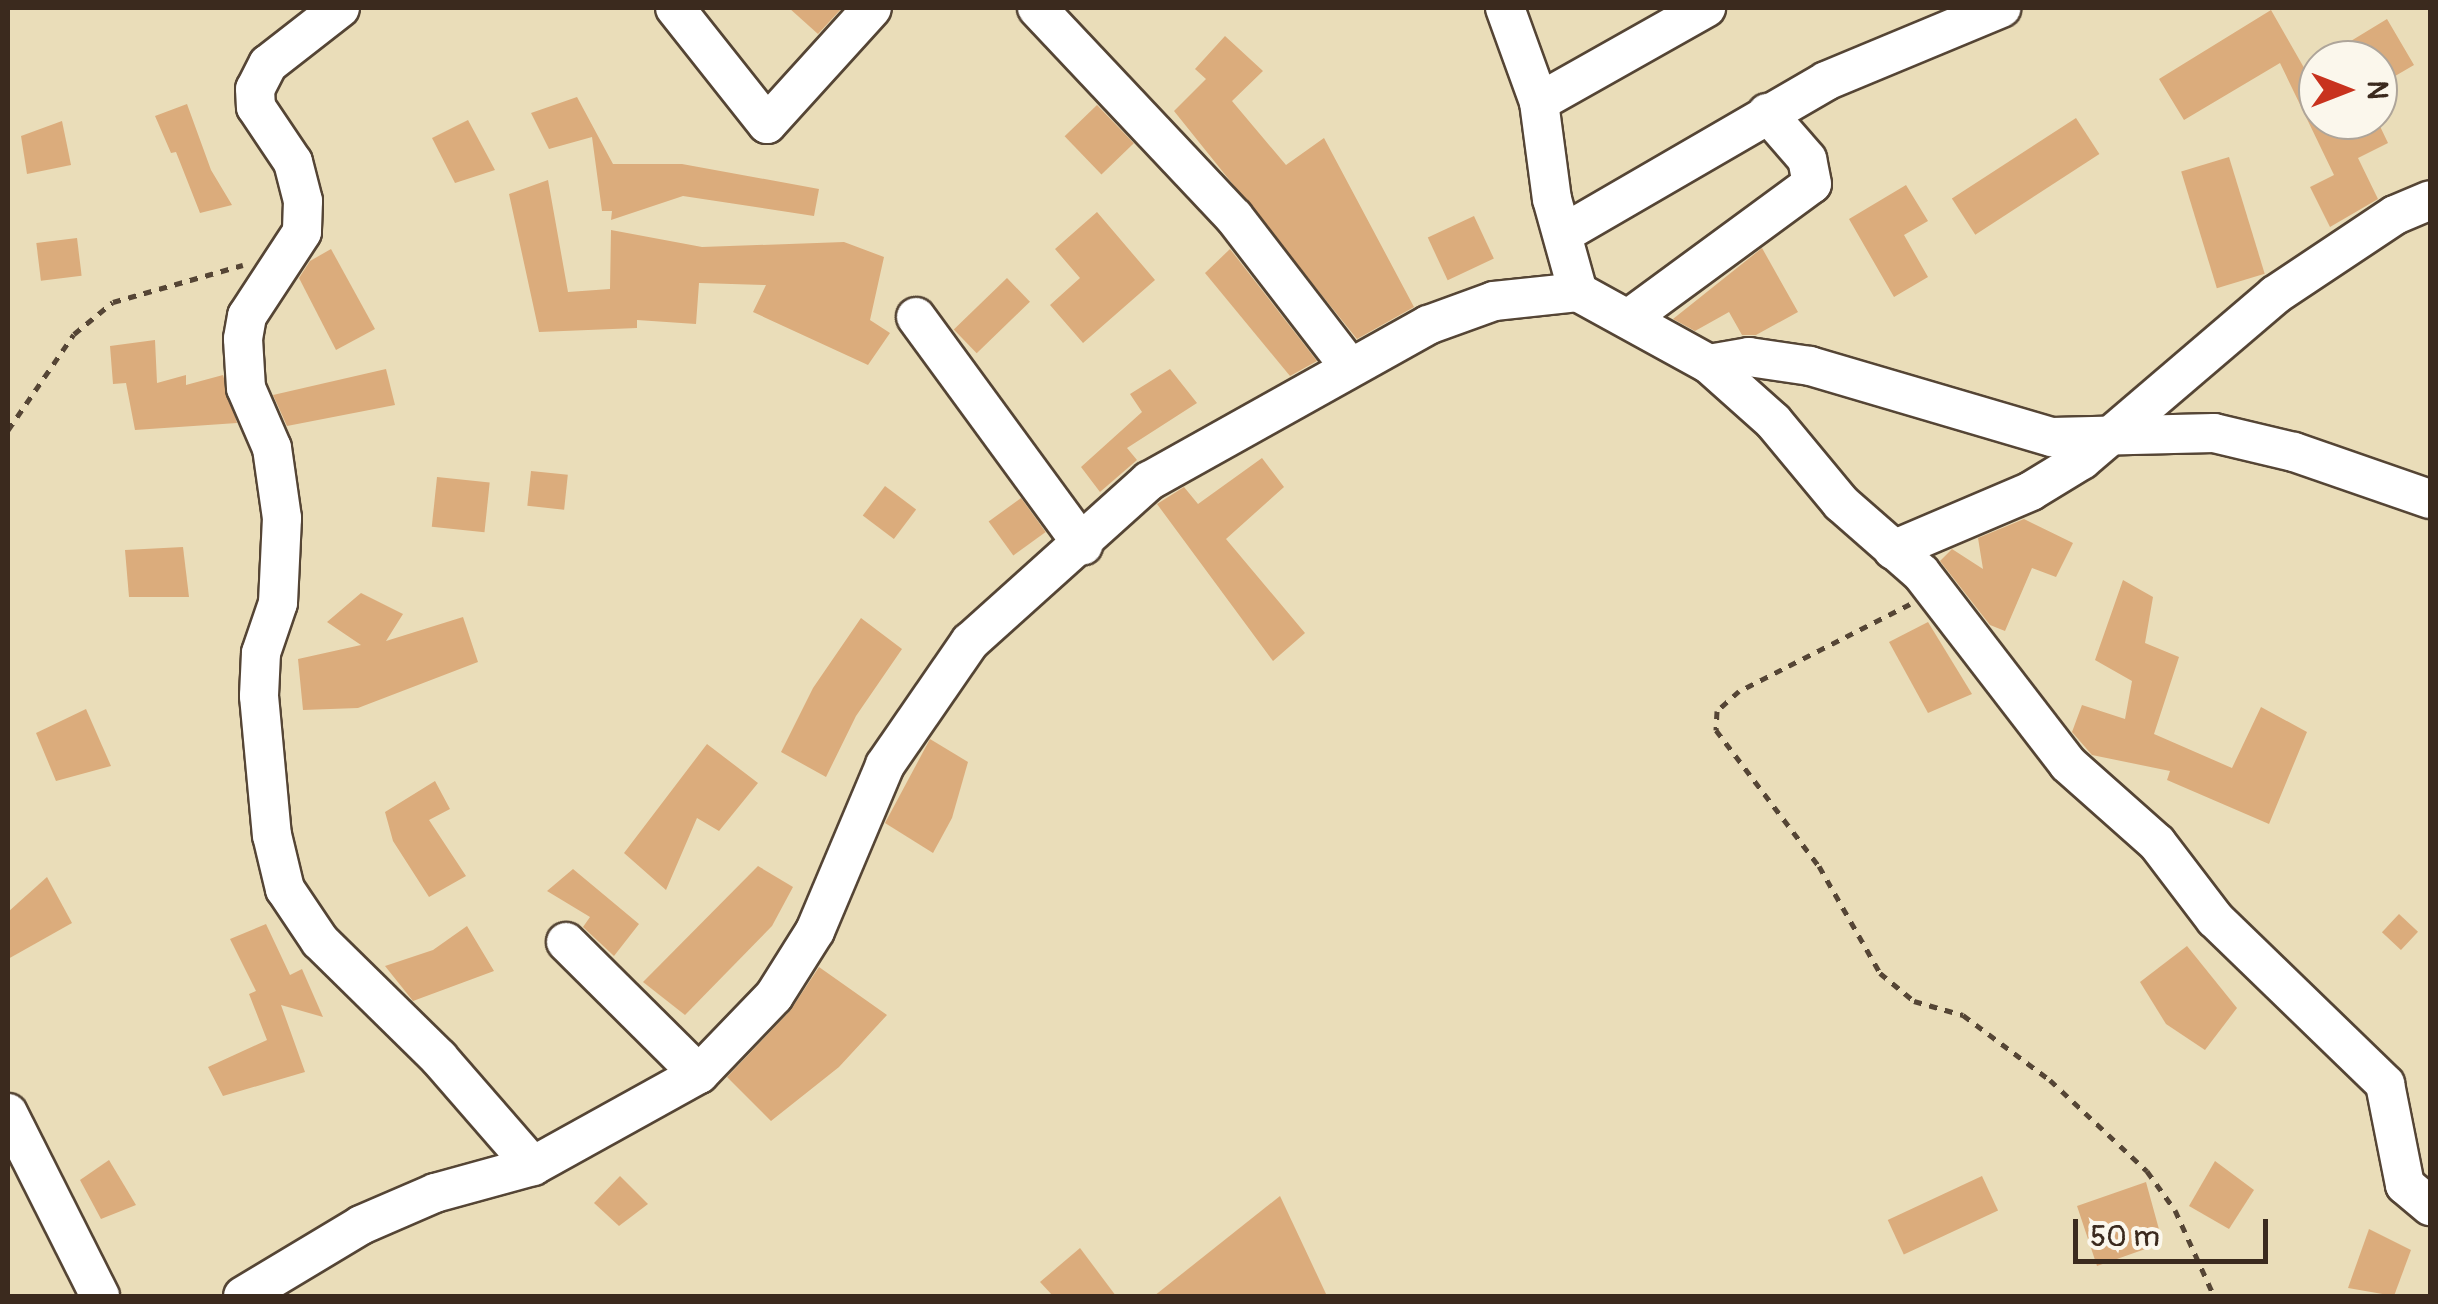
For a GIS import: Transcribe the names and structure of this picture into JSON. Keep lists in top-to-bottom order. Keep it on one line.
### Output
{"scale_bar":"50 m","north":"right"}
